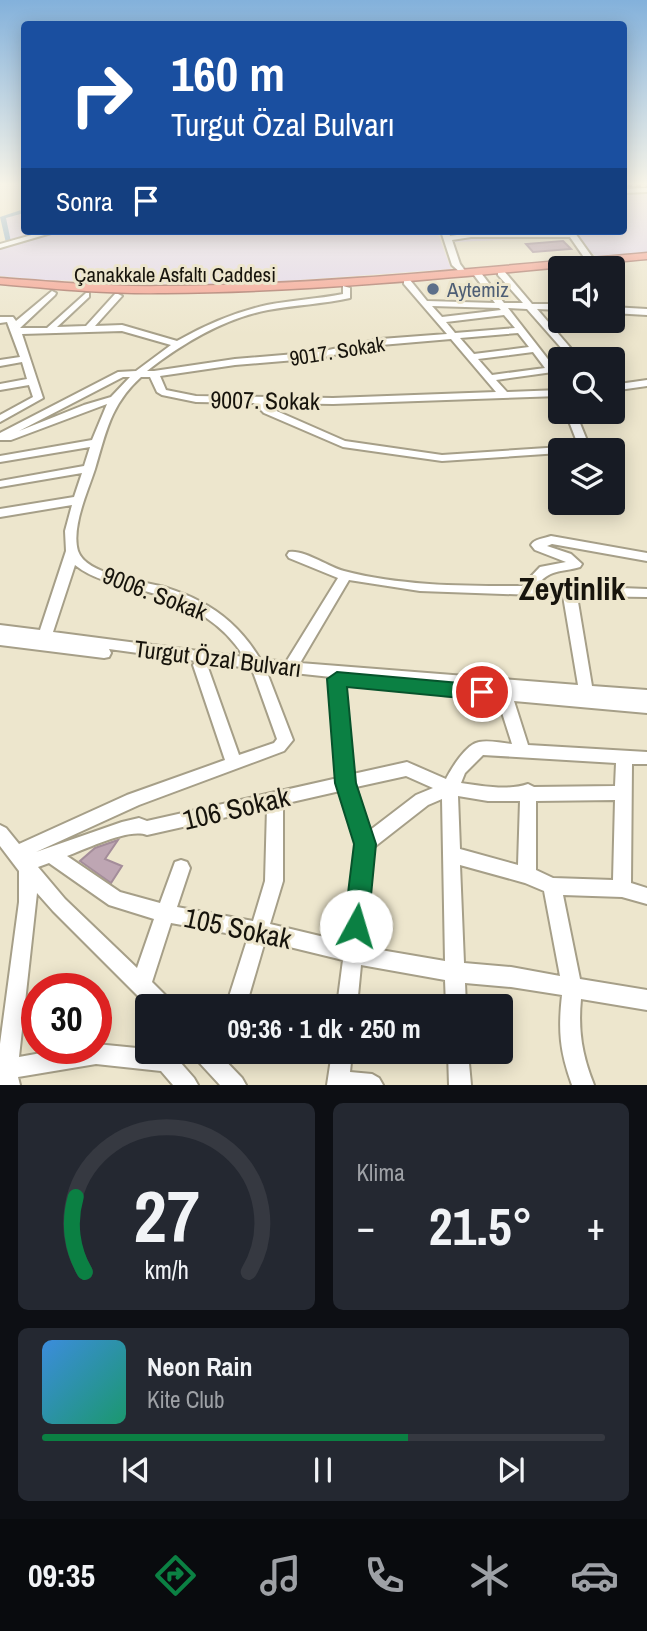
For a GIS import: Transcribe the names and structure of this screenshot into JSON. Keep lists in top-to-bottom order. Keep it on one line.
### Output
{"streets":{"highway":["Çanakkale Asfaltı Caddesi"],"street":["9017. Sokak","9007. Sokak","9006. Sokak","Turgut Özal Bulvarı","106 Sokak","105 Sokak"]},"crossings":[["9017. Sokak","9007. Sokak"],["9006. Sokak","Turgut Özal Bulvarı"],["106 Sokak","105 Sokak"]],"districts":["Zeytinlik"],"places":["Aytemiz"],"page":{"turn":["160 m","Turgut Özal Bulvarı"],"then":"Sonra","limit":"30","trip":"09:36 · 1 dk · 250 m","tile":"Klima","heat":["−","21.5°","+"],"song":["Neon Rain","Kite Club"],"tabs":"09:35","gauge":["27","km/h"]}}
